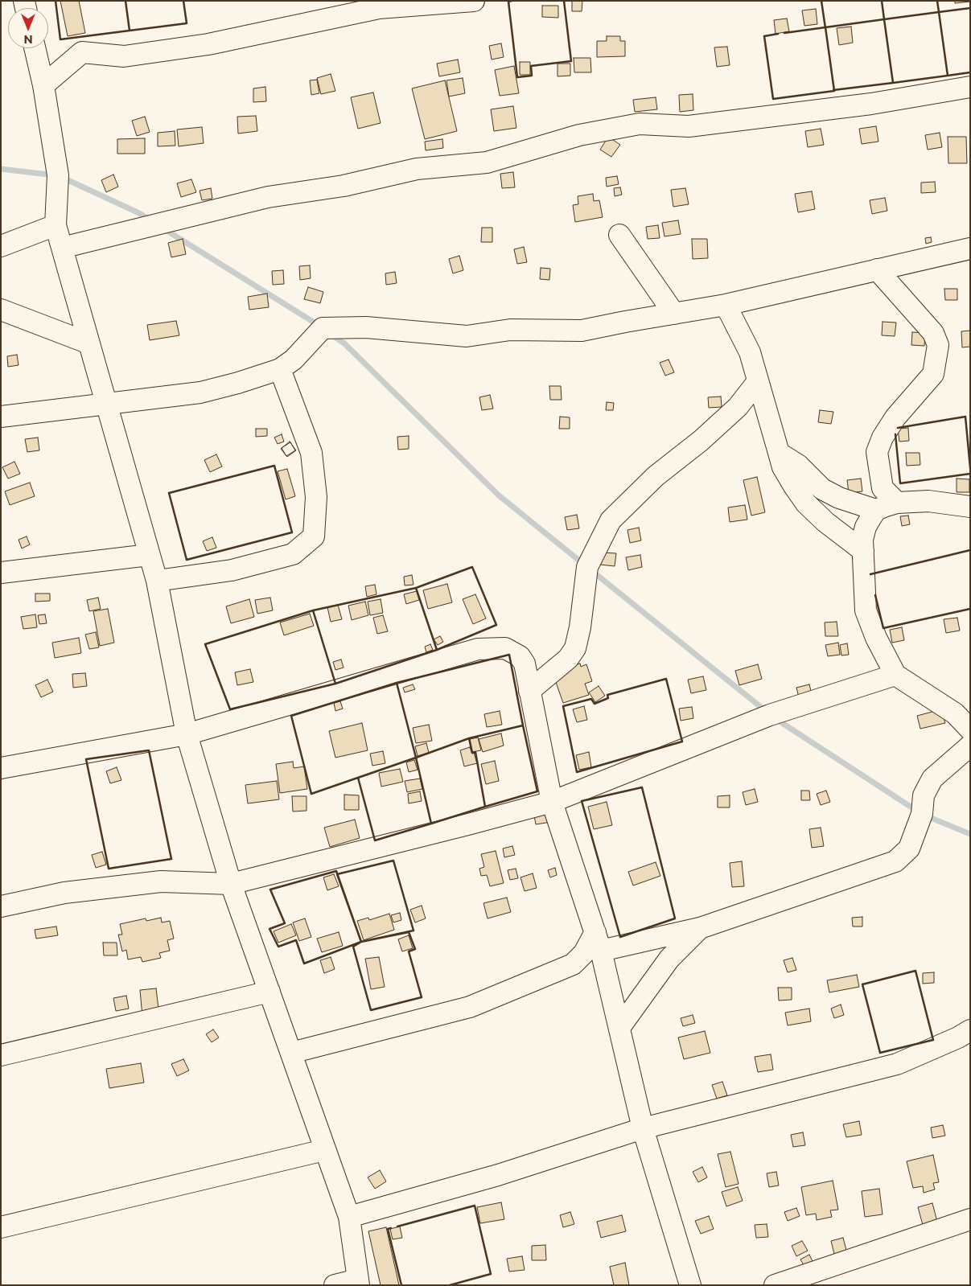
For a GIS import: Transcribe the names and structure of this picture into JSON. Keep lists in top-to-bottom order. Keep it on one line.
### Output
{"north":"bottom"}
